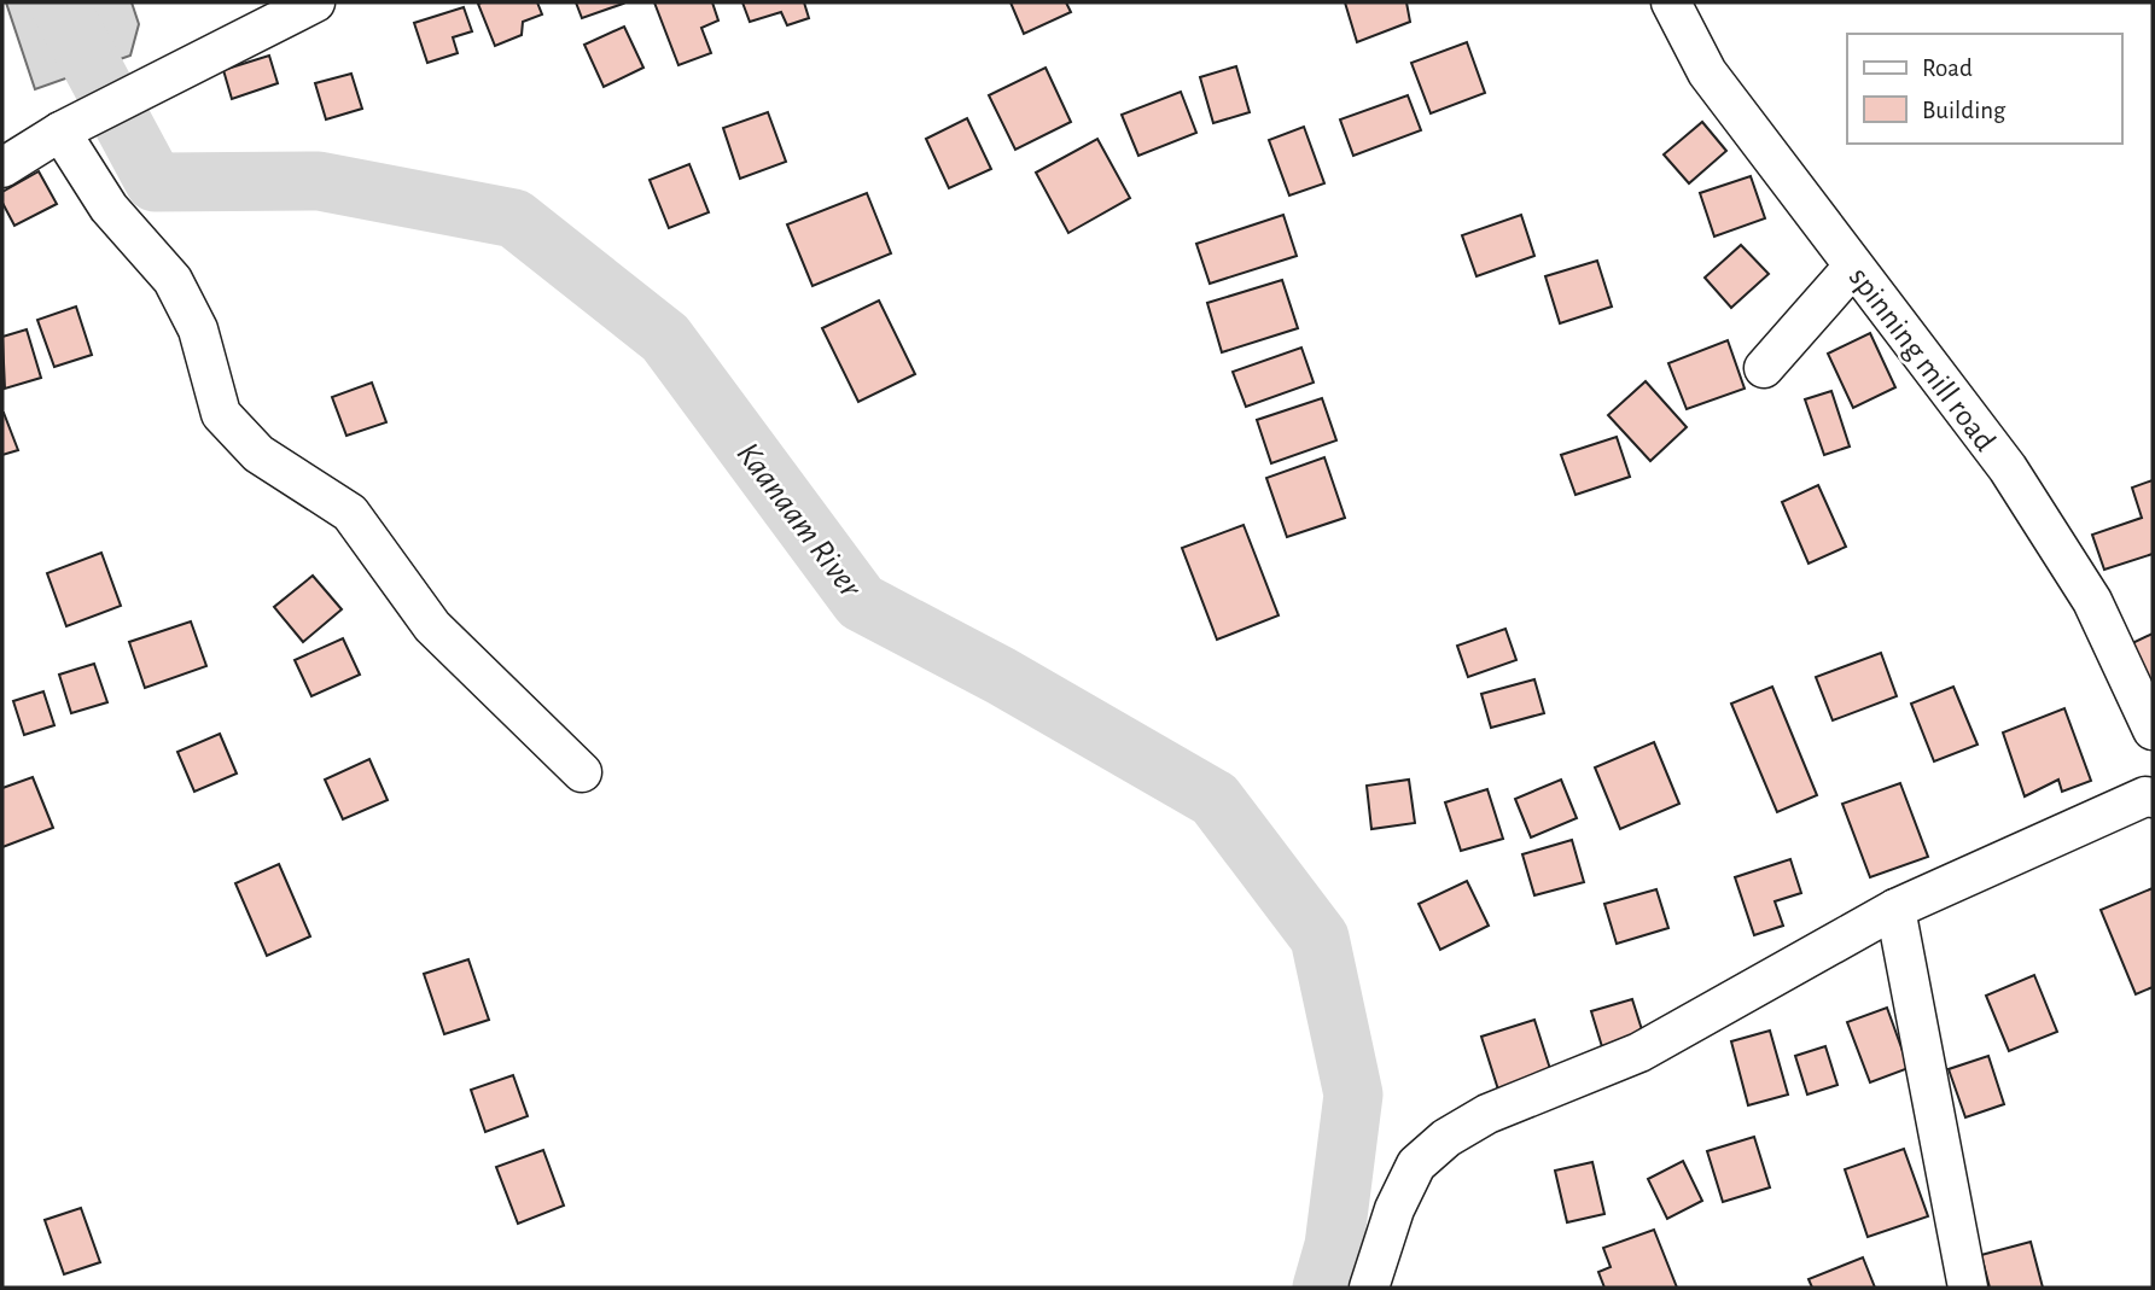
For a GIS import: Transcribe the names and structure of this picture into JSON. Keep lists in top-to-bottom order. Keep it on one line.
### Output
{"streets":{"street":["spinning mill road"]},"water":["Kaanaam River"],"legend":["Road","Building"]}
